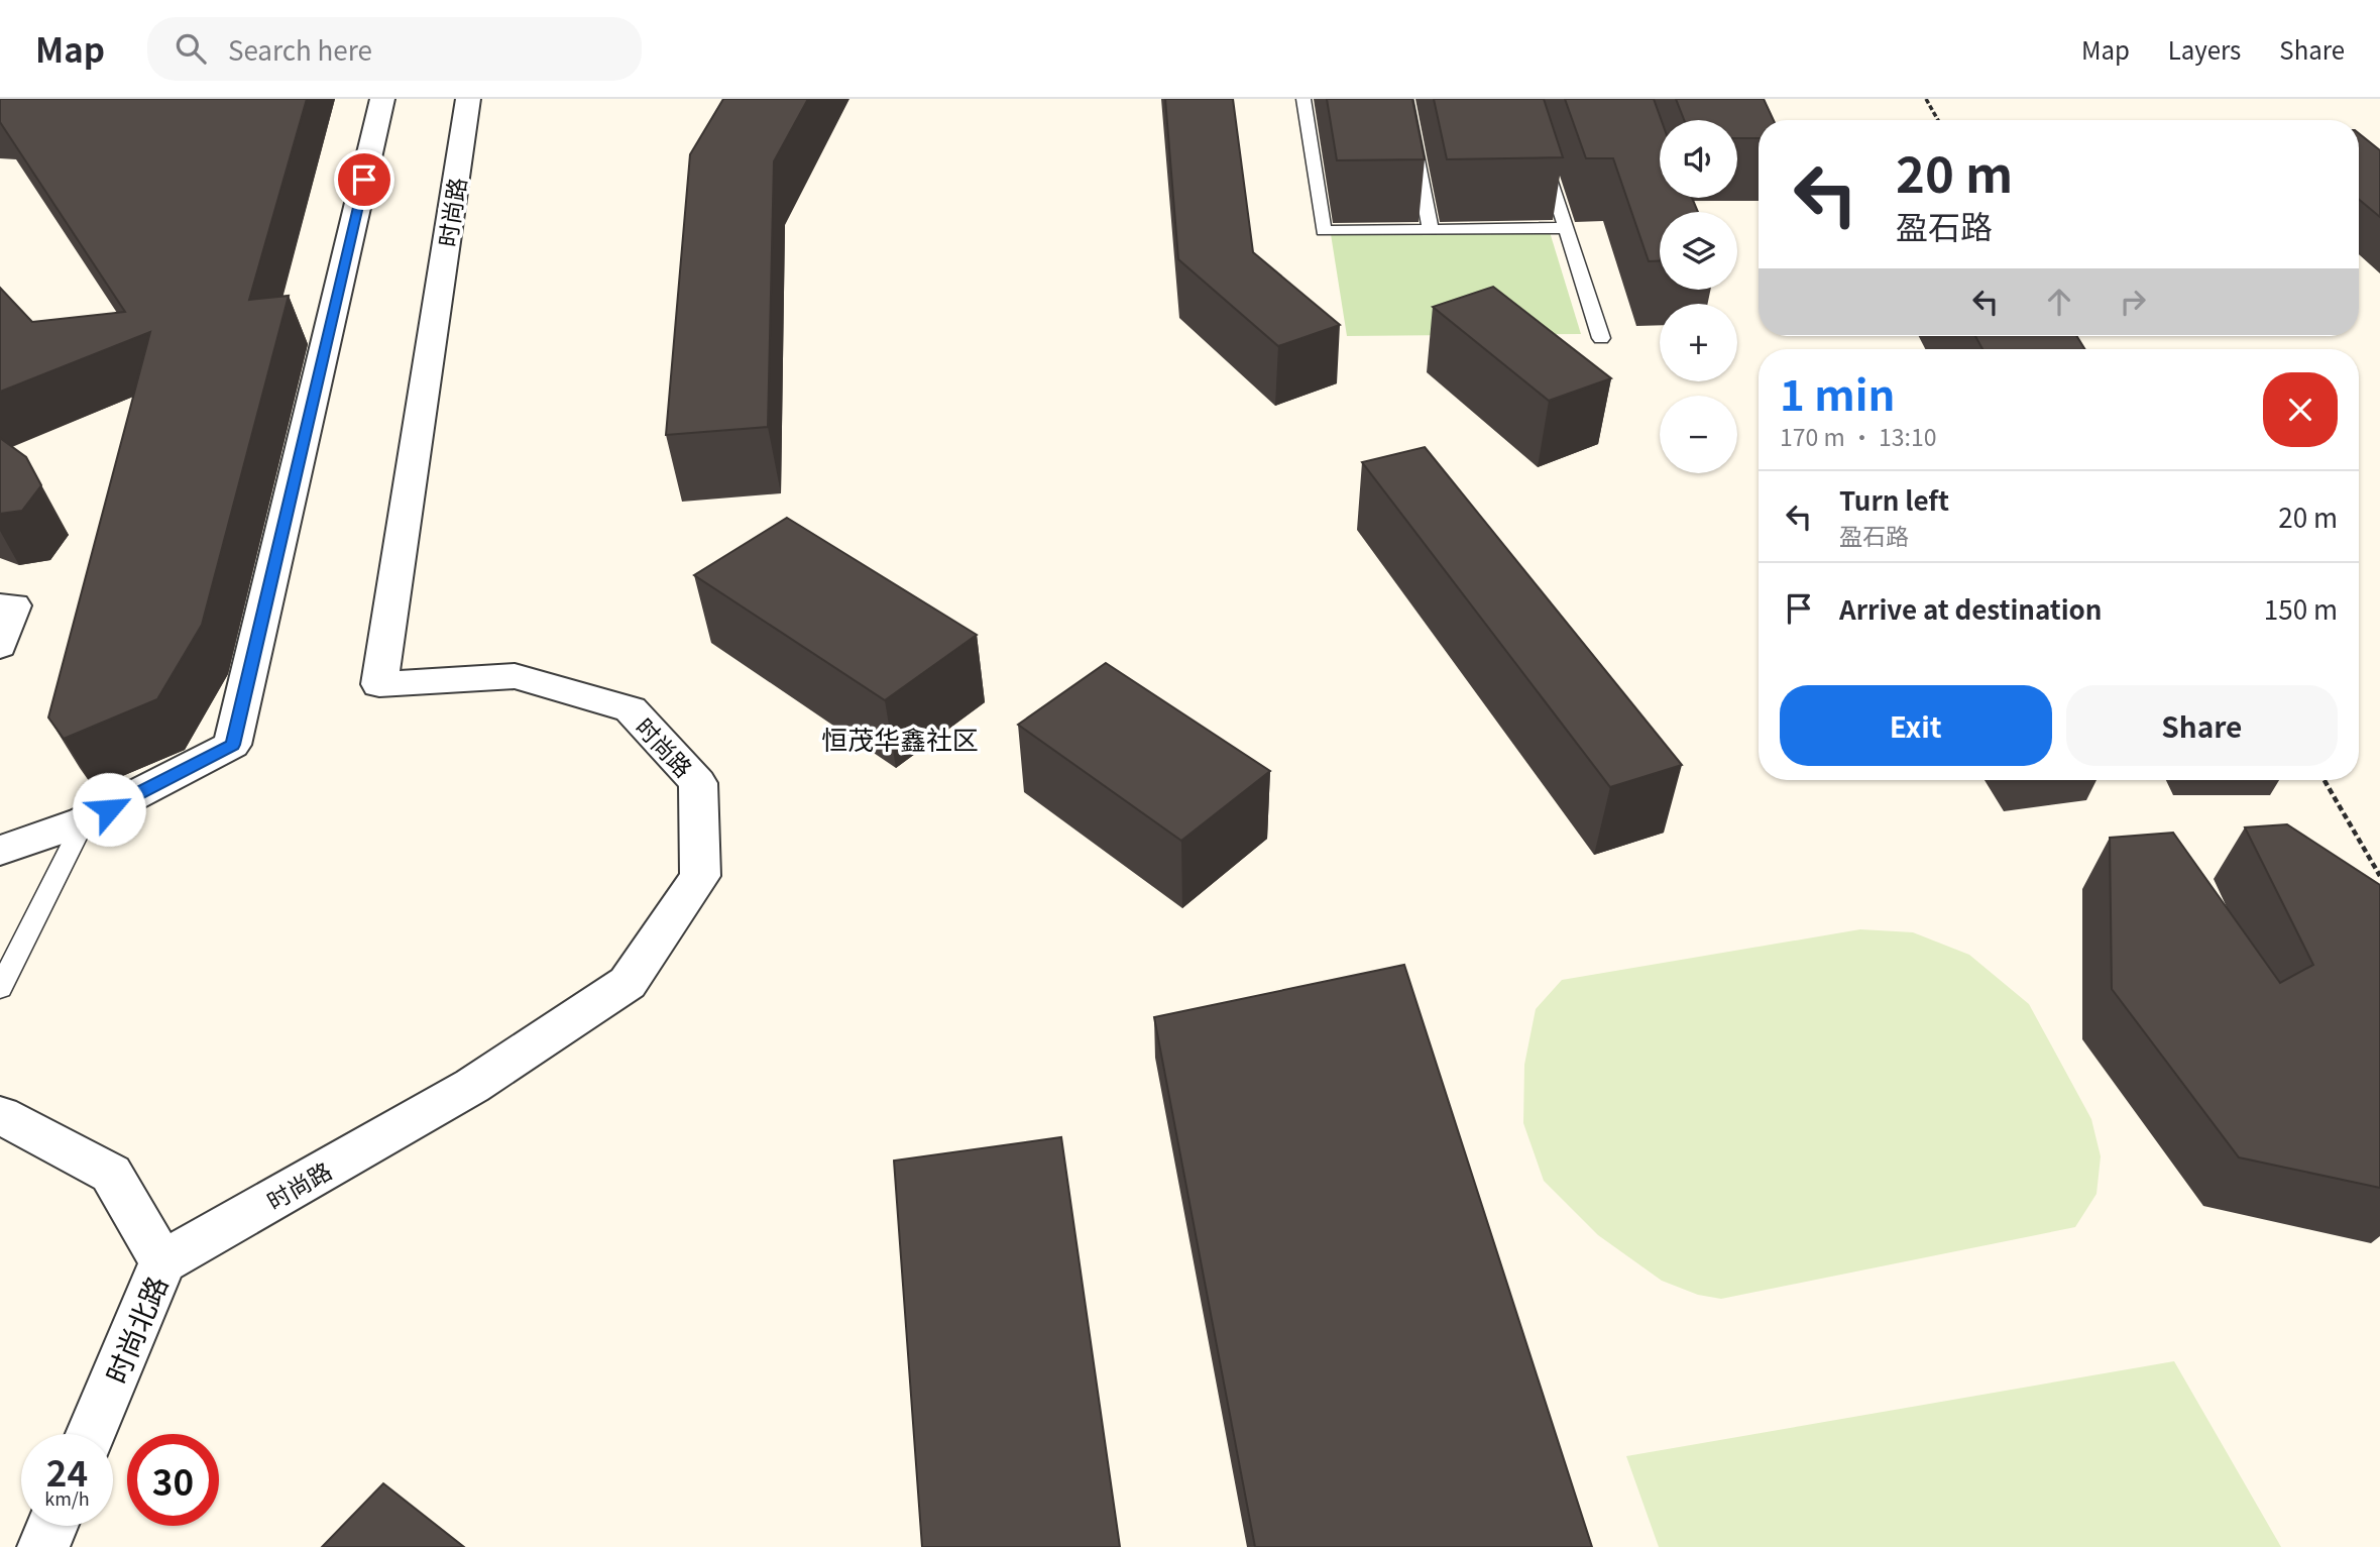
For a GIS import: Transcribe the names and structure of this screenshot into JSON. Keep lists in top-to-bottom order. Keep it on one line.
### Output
{"streets":{"street":["时尚路","时尚北路"]},"crossings":[["时尚路","时尚北路"]],"districts":["恒茂华鑫社区"],"page":{"header":"Map","search":"Search here","nav":["Map","Layers","Share"],"map_buttons":["+","−"],"turn":["20 m","盈石路"],"heading":["1 min","170 m · 13:10"],"list":[{"name":"Turn left","note":"盈石路","value":"20 m"},{"name":"Arrive at destination","value":"150 m"}],"buttons":["Exit","Share"],"speed":"24 km/h","limit":"30"}}
